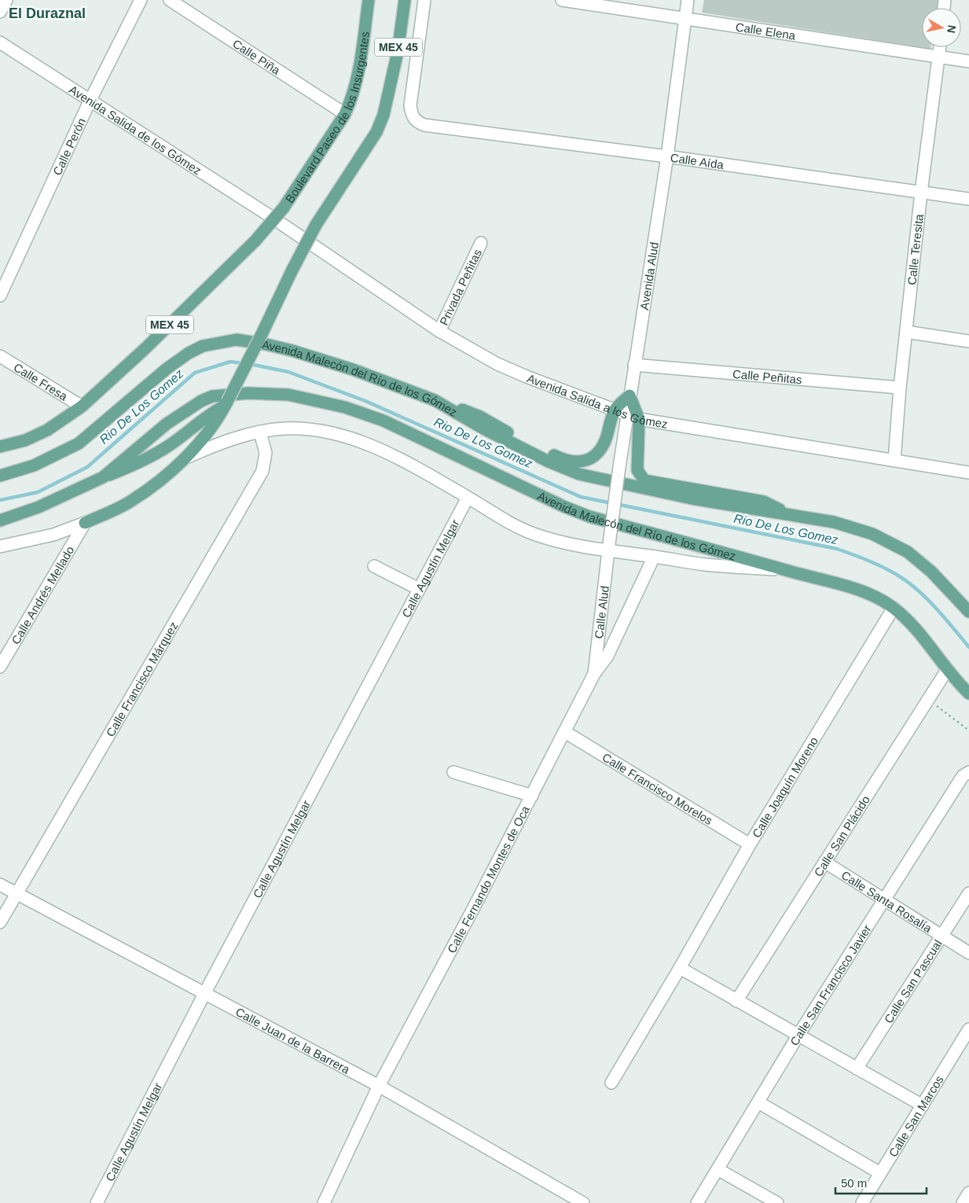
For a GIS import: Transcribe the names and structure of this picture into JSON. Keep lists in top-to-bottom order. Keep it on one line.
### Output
{"streets":{"main road":["MEX 45","Boulevard Paseo de los Insurgentes","Avenida Malecón del Río de los Gómez"],"street":["Calle Elena","Calle Piña","Avenida Salida de los Gómez","Calle Perón","Calle Aída","Calle Teresita","Avenida Alud","Privada Peñitas","Calle Peñitas","Calle Fresa","Avenida Salida a los Gómez","Calle Agustín Melgar","Calle Andrés Mellado","Calle Alud","Calle Francisco Márquez","Calle Joaquín Moreno","Calle Francisco Morelos","Calle San Plácido","Calle Fernando Montes de Oca","Calle Santa Rosalía","Calle San Pascual","Calle San Francisco Javier","Calle Juan de la Barrera","Calle San Marcos"]},"crossings":[["Calle Elena","Calle Teresita"],["Calle Elena","Avenida Alud"],["MEX 45","Boulevard Paseo de los Insurgentes"],["MEX 45","Avenida Malecón del Río de los Gómez"],["MEX 45","Calle Fresa"],["Calle Piña","Boulevard Paseo de los Insurgentes"],["Boulevard Paseo de los Insurgentes","Calle Fresa"],["Avenida Salida de los Gómez","Calle Perón"],["Avenida Salida de los Gómez","Avenida Salida a los Gómez"],["Calle Aída","Calle Teresita"],["Calle Aída","Avenida Alud"],["Calle Teresita","Calle Peñitas"],["Calle Teresita","Avenida Salida a los Gómez"],["Avenida Alud","Calle Peñitas"],["Privada Peñitas","Avenida Salida a los Gómez"],["Avenida Malecón del Río de los Gómez","Calle Agustín Melgar"],["Avenida Malecón del Río de los Gómez","Calle Andrés Mellado"],["Avenida Malecón del Río de los Gómez","Calle Alud"],["Avenida Malecón del Río de los Gómez","Calle Francisco Márquez"],["Avenida Malecón del Río de los Gómez","Calle Joaquín Moreno"],["Avenida Malecón del Río de los Gómez","Calle San Plácido"],["Avenida Malecón del Río de los Gómez","Calle Fernando Montes de Oca"],["Calle Agustín Melgar","Calle Juan de la Barrera"],["Calle Alud","Calle Fernando Montes de Oca"],["Calle Francisco Márquez","Calle Juan de la Barrera"],["Calle Joaquín Moreno","Calle Francisco Morelos"],["Calle Francisco Morelos","Calle Fernando Montes de Oca"],["Calle San Plácido","Calle Santa Rosalía"],["Calle Fernando Montes de Oca","Calle Juan de la Barrera"],["Calle Santa Rosalía","Calle San Pascual"],["Calle Santa Rosalía","Calle San Francisco Javier"]],"districts":["El Duraznal"],"water":["Rio De Los Gomez"],"scale_bar":"50 m","north":"right"}
